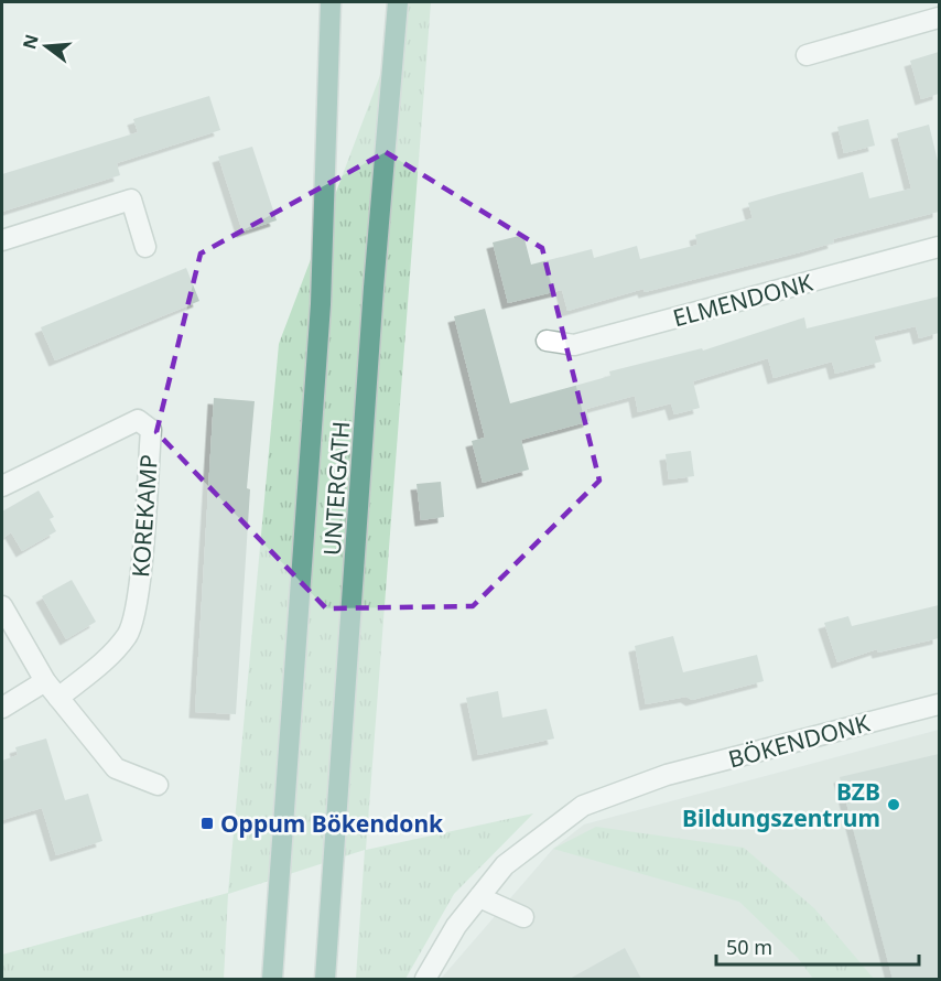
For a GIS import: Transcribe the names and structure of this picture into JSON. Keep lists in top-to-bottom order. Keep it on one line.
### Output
{"streets":{"main road":["UNTERGATH"],"street":["ELMENDONK","KOREKAMP","BÖKENDONK"]},"places":{"other":["BZB Bildungszentrum"],"transit":["Oppum Bökendonk"]},"scale_bar":"50 m","north":"left"}
